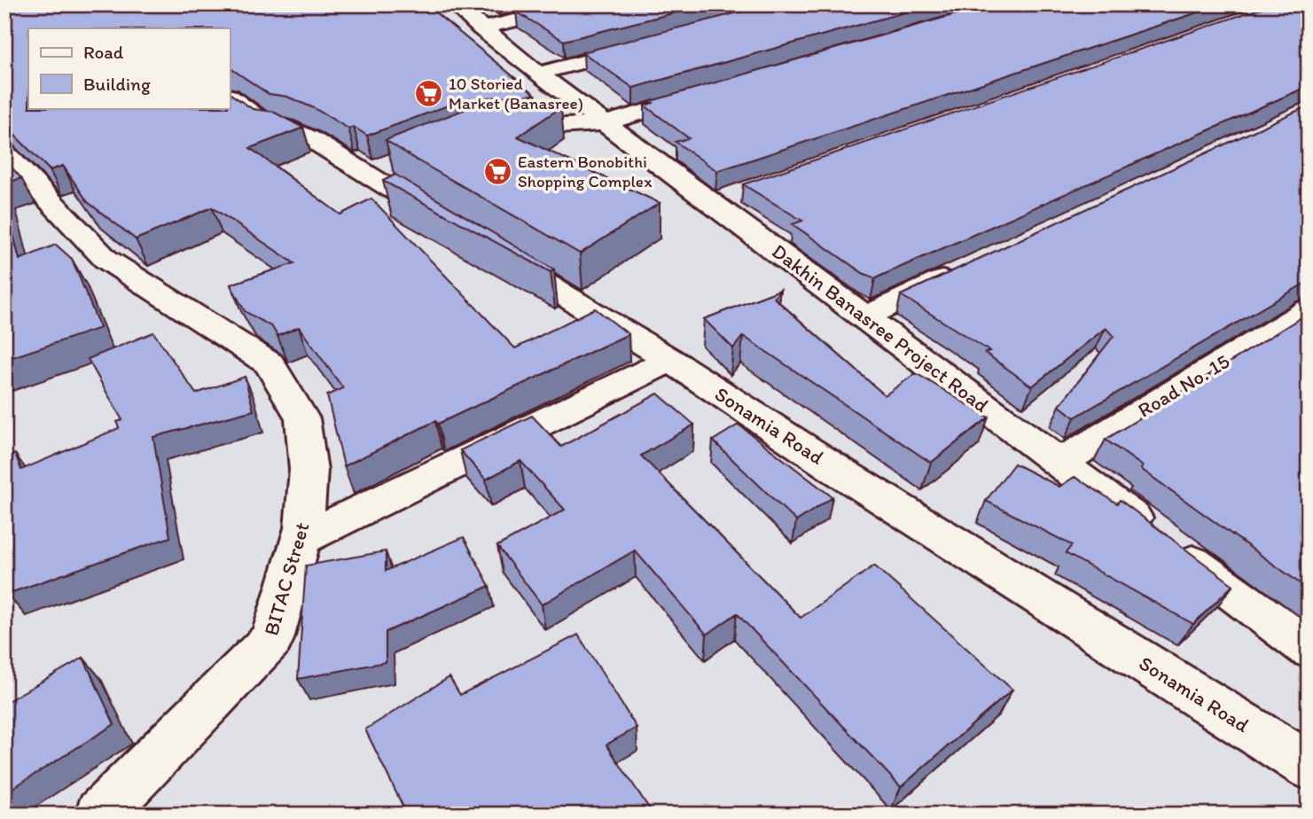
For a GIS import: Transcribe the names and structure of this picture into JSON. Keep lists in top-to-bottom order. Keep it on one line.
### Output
{"streets":{"street":["Dakhin Banasree Project Road","Road No. 15","Sonamia Road","BITAC Street"]},"crossings":[["Dakhin Banasree Project Road","Road No. 15"]],"places":{"supermarket":["10 Storied Market (Banasree)","Eastern Bonobithi Shopping Complex"]},"legend":["Road","Building"]}
